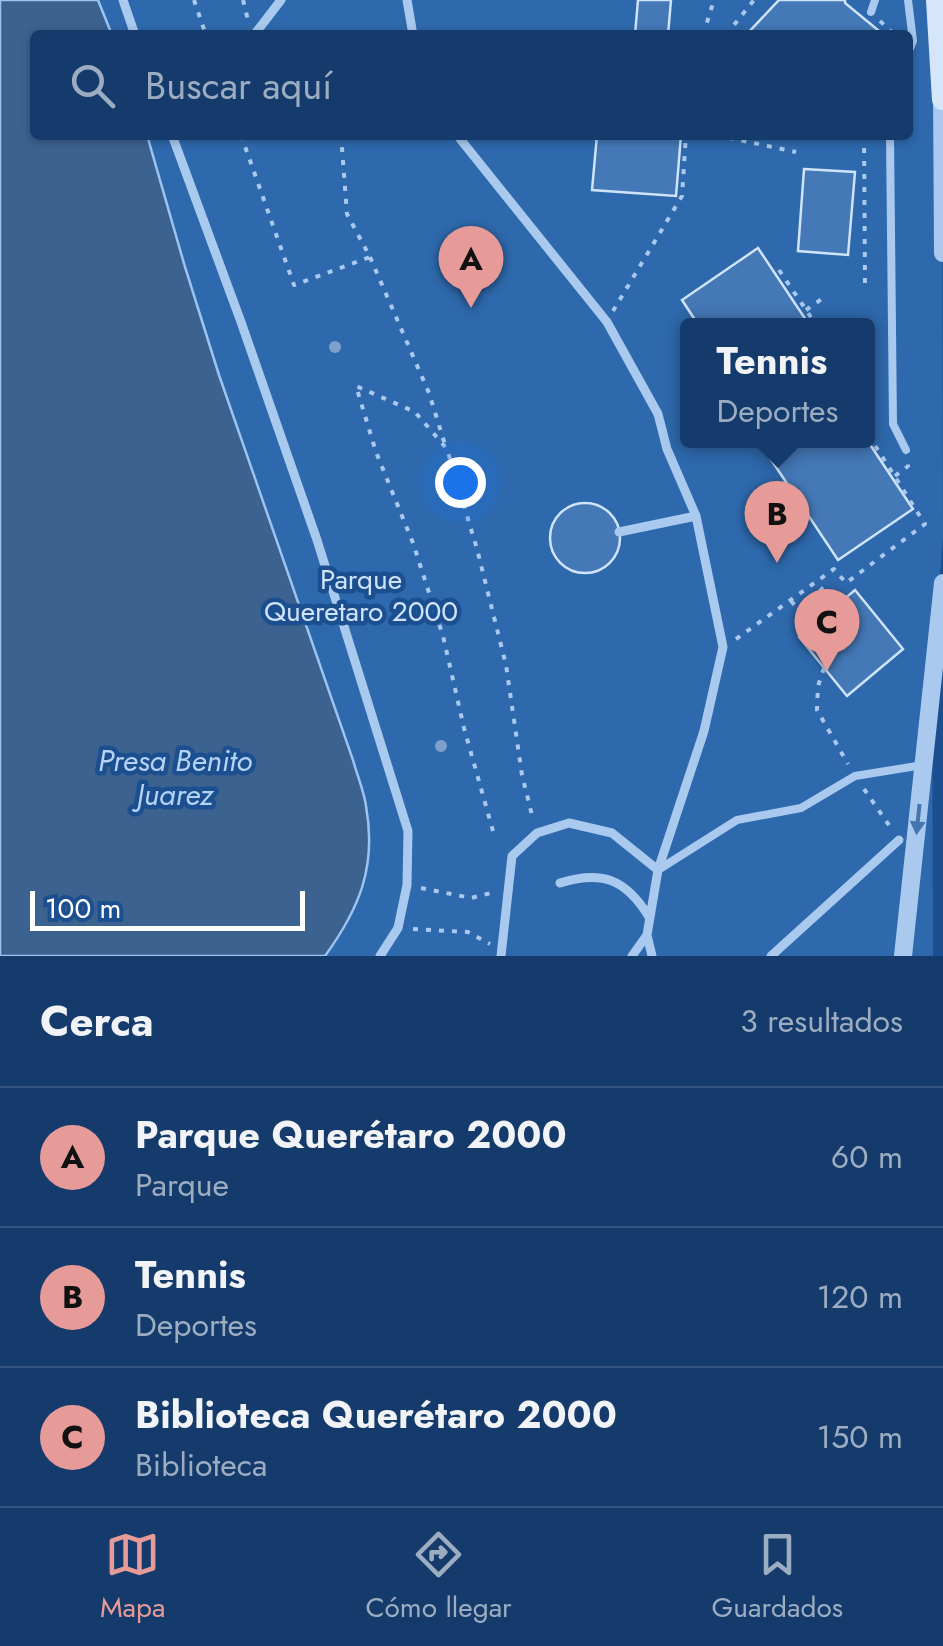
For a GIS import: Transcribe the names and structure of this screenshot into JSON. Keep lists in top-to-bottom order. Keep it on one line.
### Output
{"water":["Presa Benito Juarez"],"parks":["Parque Queretaro 2000"],"scale_bar":"100 m","page":{"search":"Buscar aquí","pins":["A","B","C"],"popup":["Tennis","Deportes"],"scale":"100 m","heading":["Cerca","3 resultados"],"list":[{"mark":"A","name":"Parque Querétaro 2000","note":"Parque","value":"60 m"},{"mark":"B","name":"Tennis","note":"Deportes","value":"120 m"},{"mark":"C","name":"Biblioteca Querétaro 2000","note":"Biblioteca","value":"150 m"}],"nav":["Mapa","Cómo llegar","Guardados"]}}
